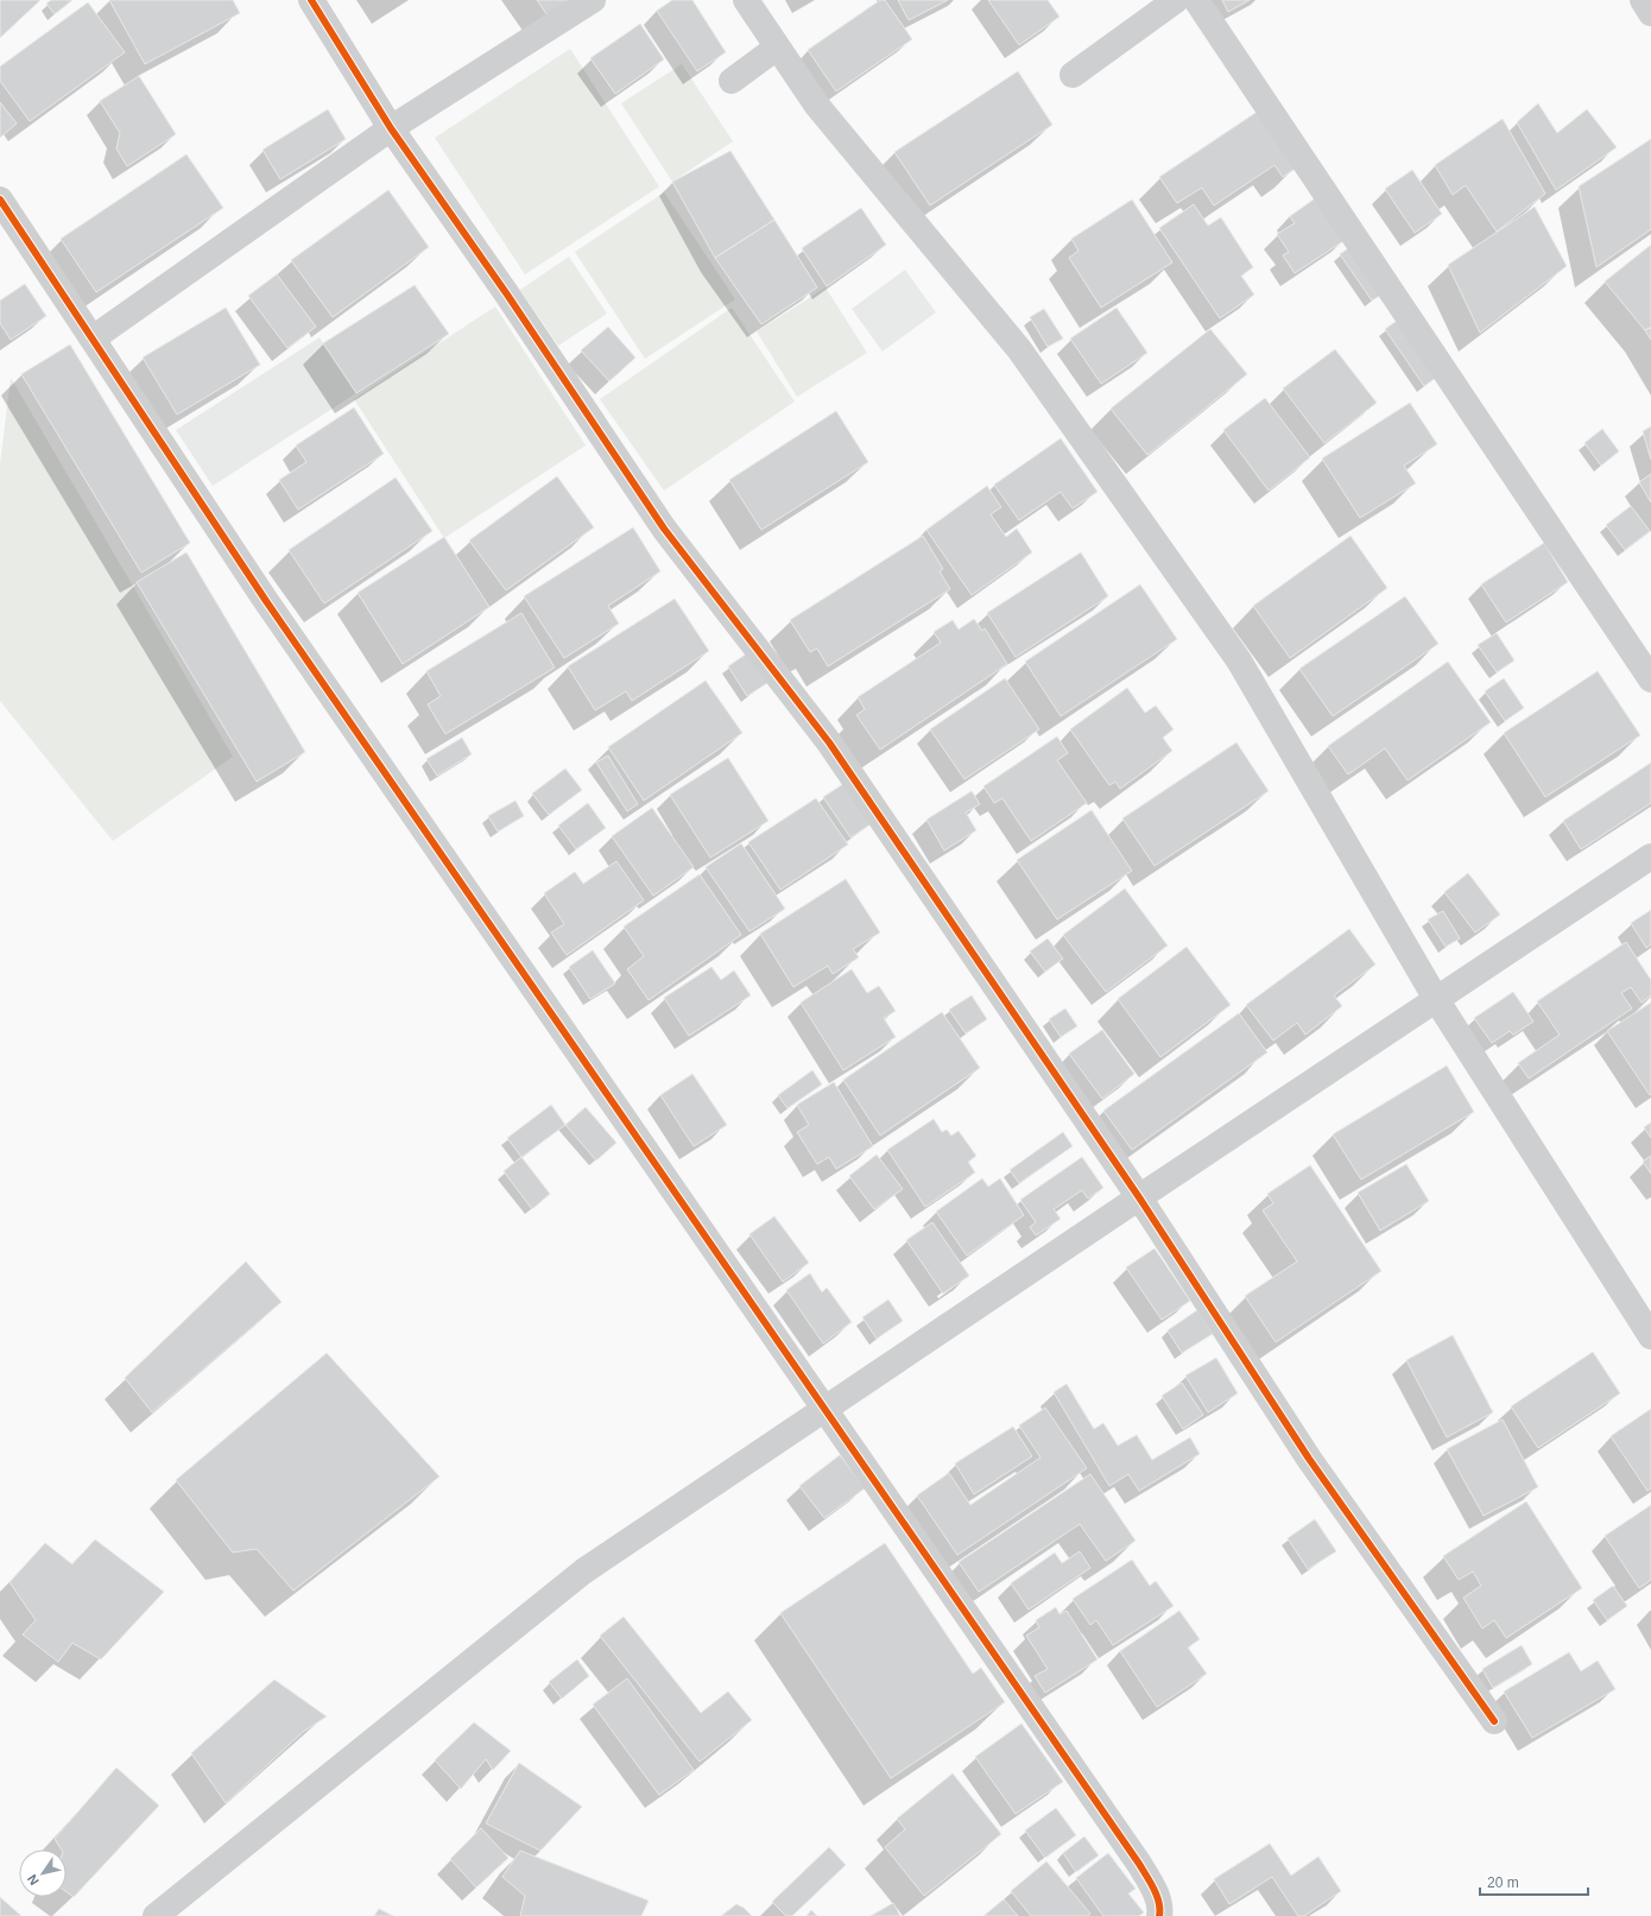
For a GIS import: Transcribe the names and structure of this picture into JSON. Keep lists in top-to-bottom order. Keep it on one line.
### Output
{"scale_bar":"20 m","north":"bottom left"}
